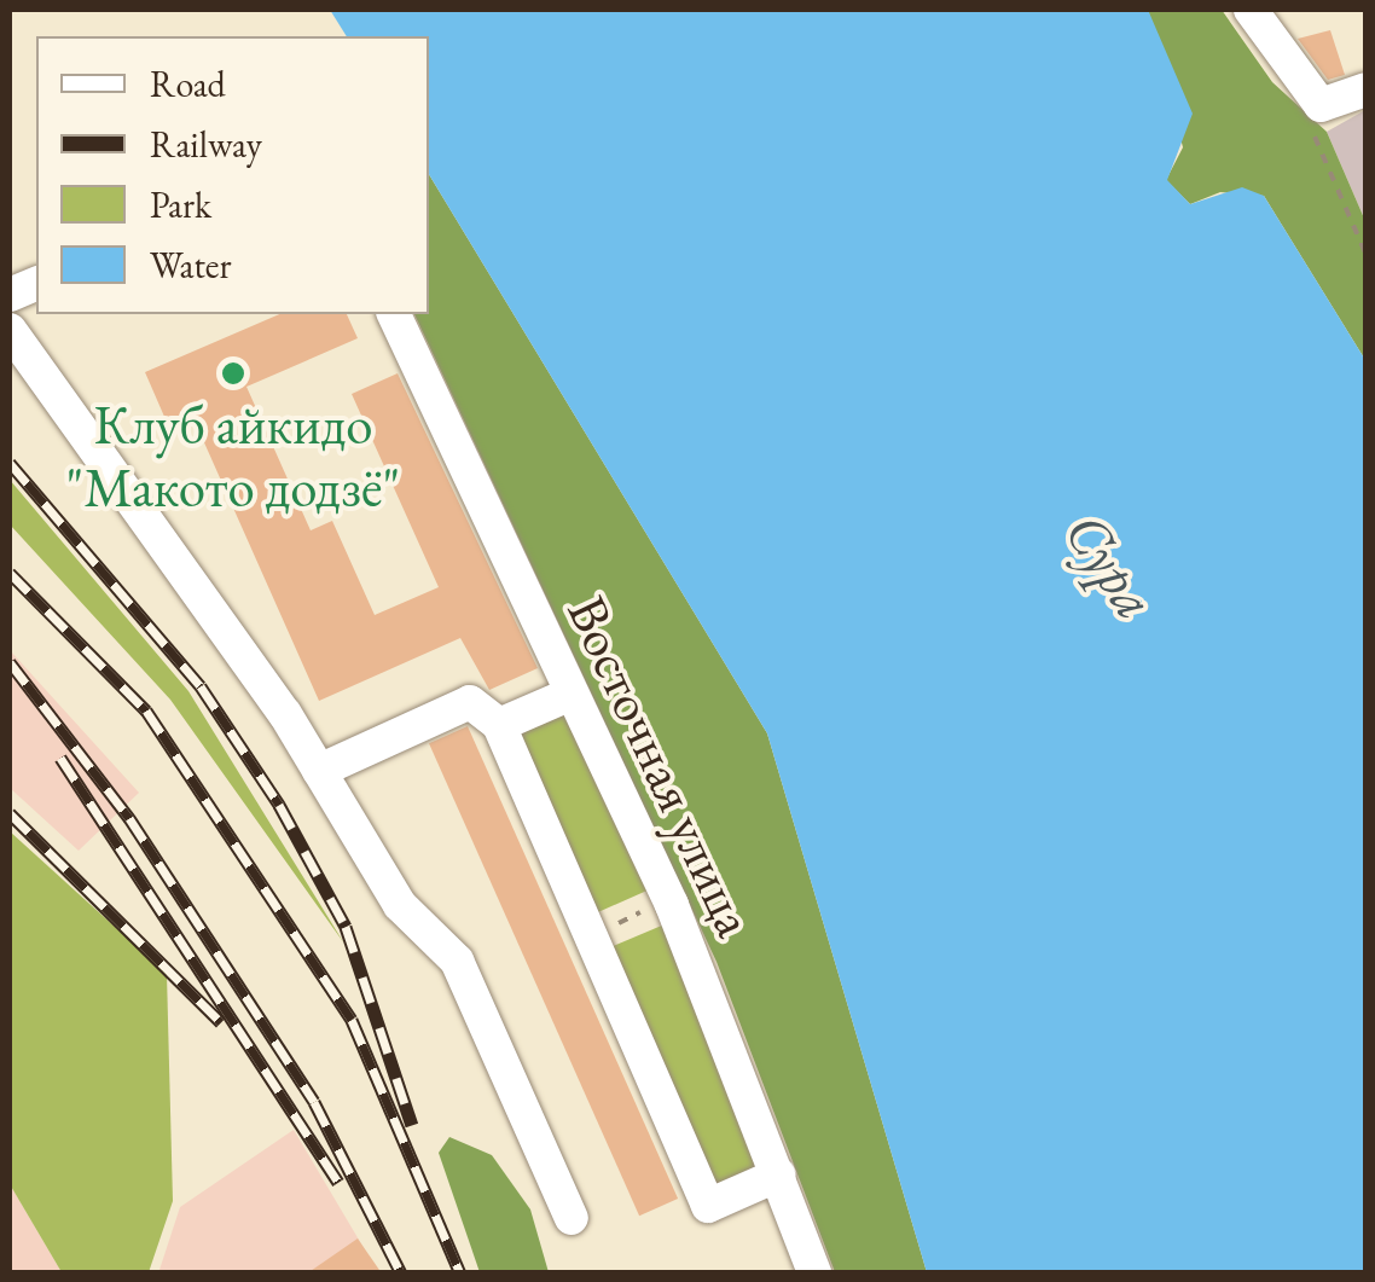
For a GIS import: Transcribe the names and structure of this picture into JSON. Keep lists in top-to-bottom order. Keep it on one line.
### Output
{"streets":{"street":["Восточная улица"]},"water":["Сура"],"places":["Клуб айкидо \"Макото додзё\""],"legend":["Road","Railway","Park","Water"]}
